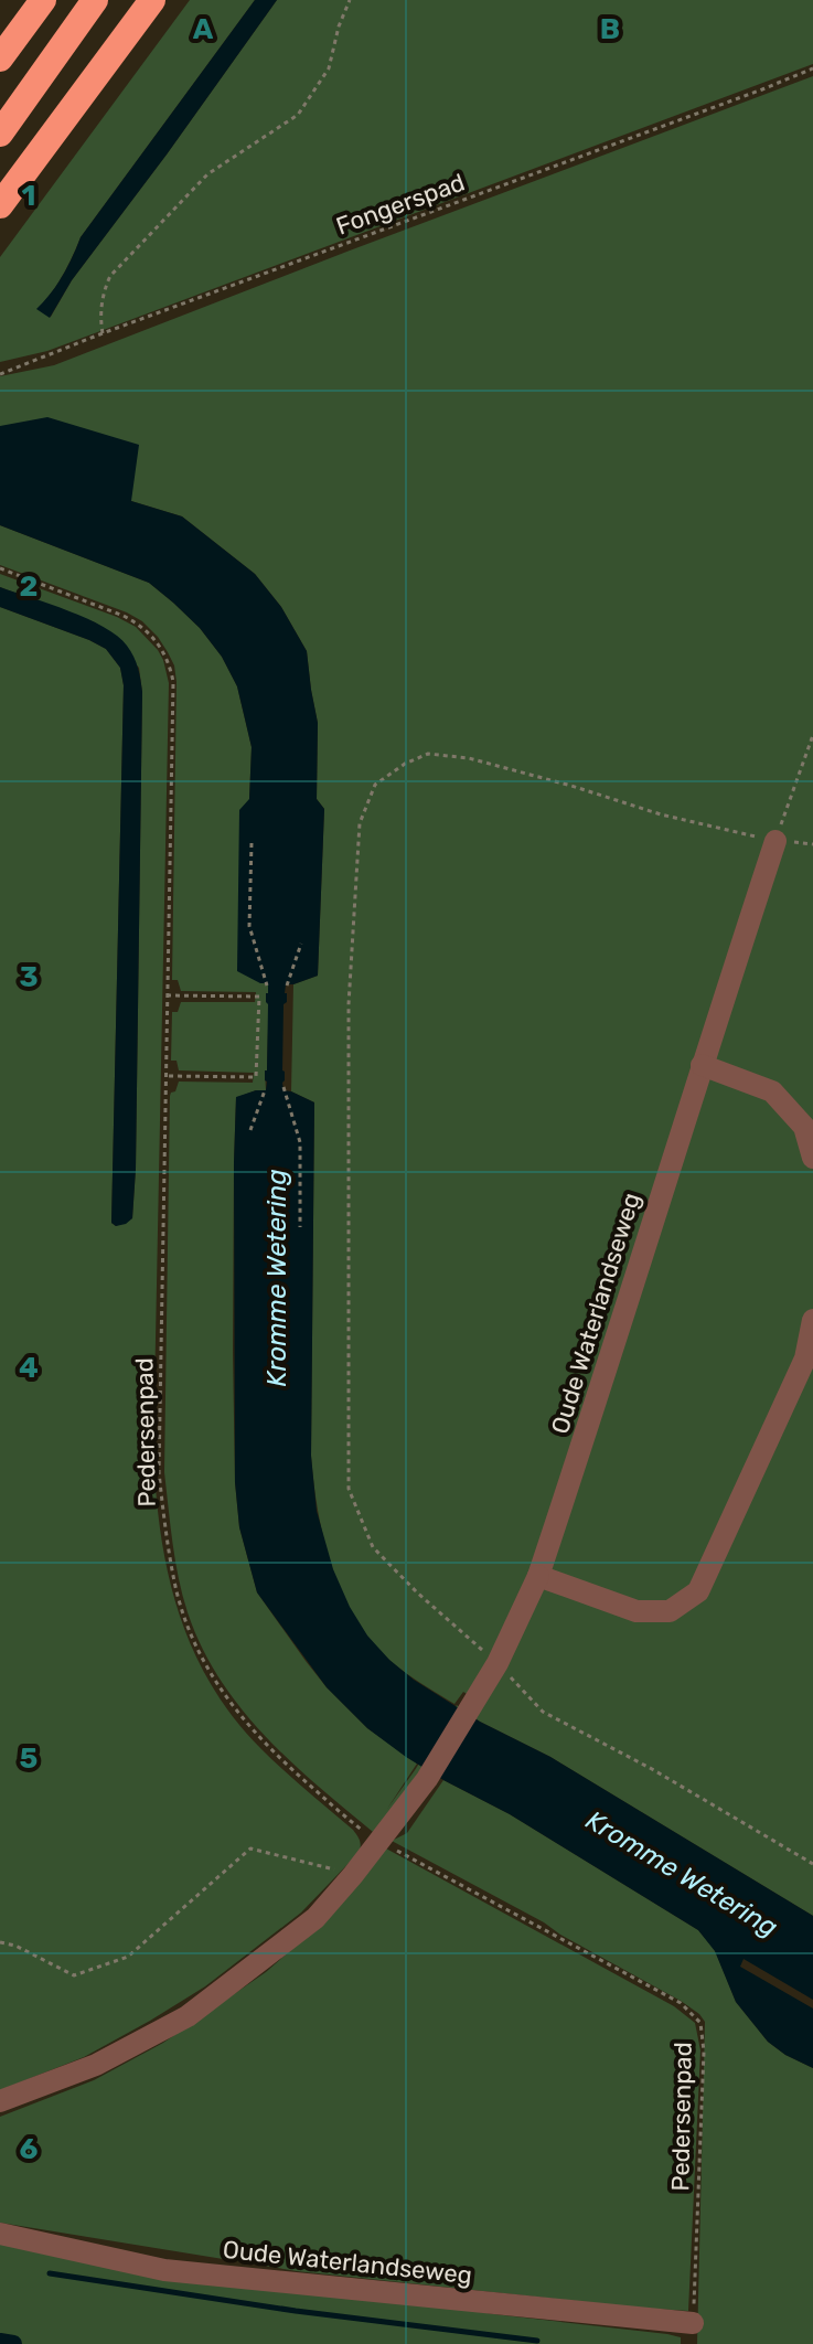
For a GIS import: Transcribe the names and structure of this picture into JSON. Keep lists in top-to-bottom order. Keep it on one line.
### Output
{"streets":{"street":["Oude Waterlandseweg"],"path":["Fongerspad","Pedersenpad"]},"crossings":[["Oude Waterlandseweg","Pedersenpad"]],"water":["Kromme Wetering"],"grid":{"columns":["A","B"],"rows":["1","2","3","4","5","6"]}}
